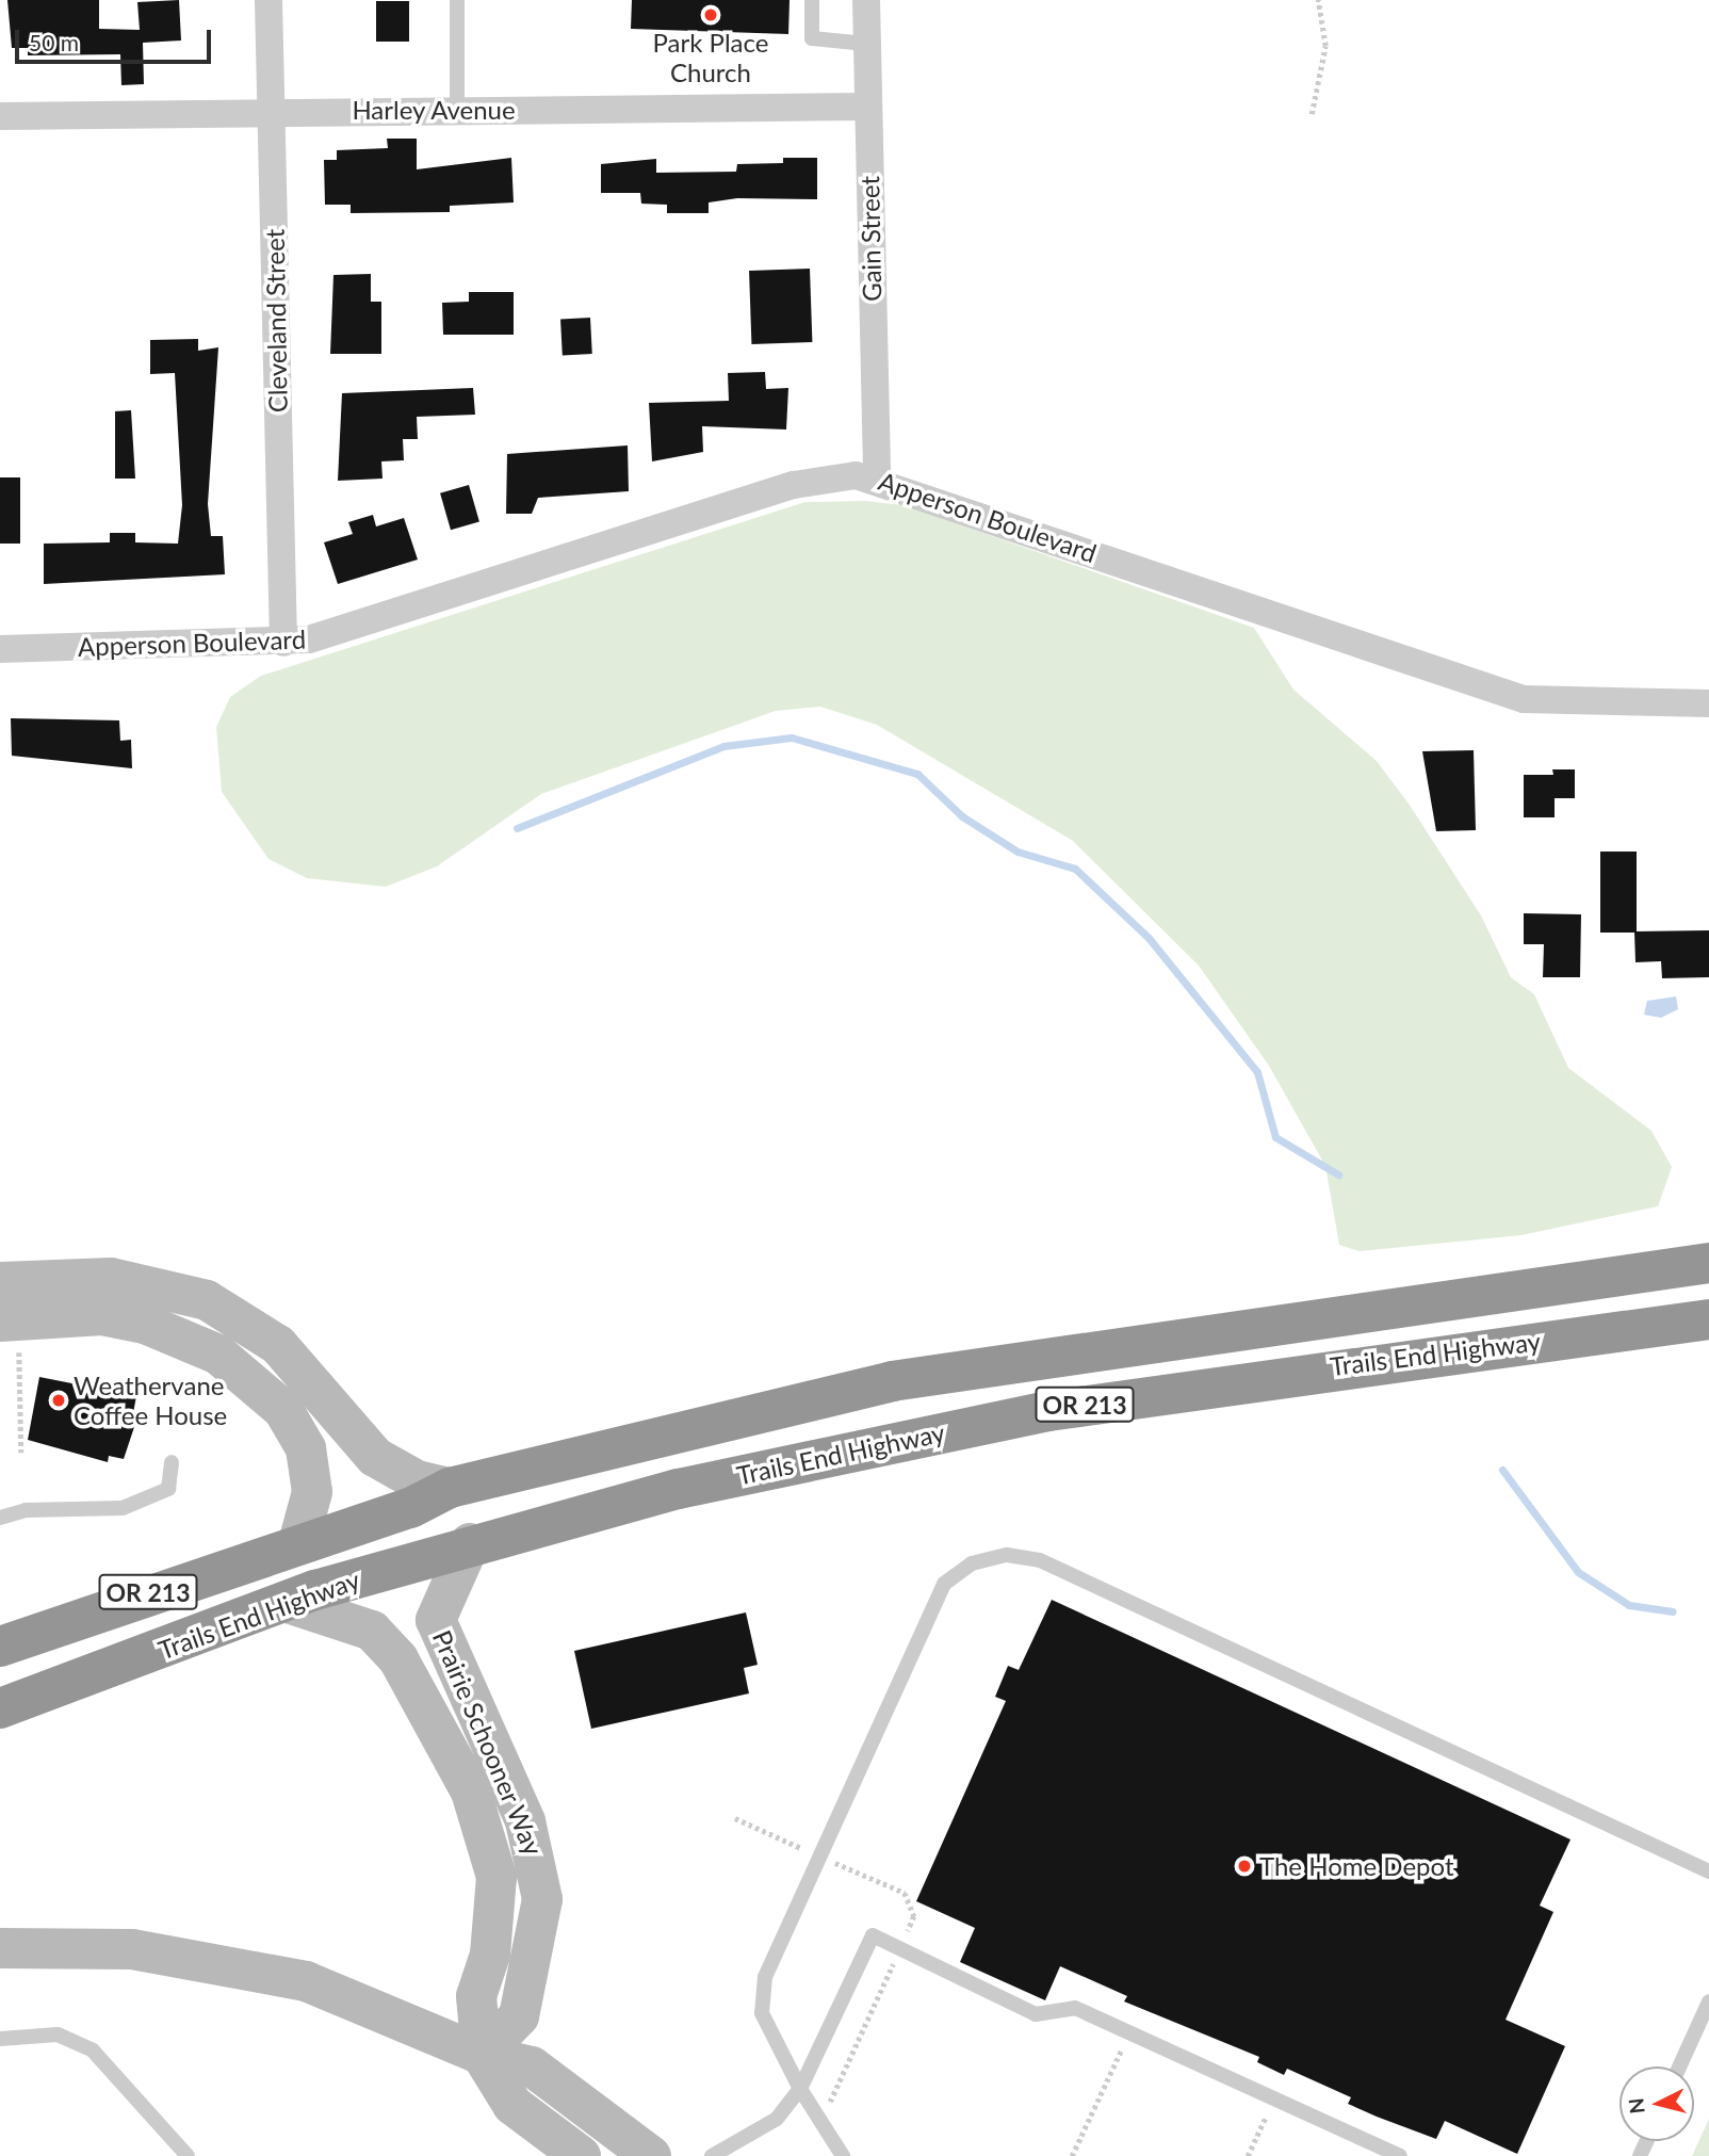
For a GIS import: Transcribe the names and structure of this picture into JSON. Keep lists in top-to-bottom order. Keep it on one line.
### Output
{"streets":{"highway":["Trails End Highway","OR 213"],"main road":["Prairie Schooner Way"],"street":["Harley Avenue","Gain Street","Cleveland Street","Apperson Boulevard"]},"crossings":[["Harley Avenue","Gain Street"],["Harley Avenue","Cleveland Street"],["Gain Street","Apperson Boulevard"],["Cleveland Street","Apperson Boulevard"],["Trails End Highway","Prairie Schooner Way"]],"places":["Park Place Church","Weathervane Coffee House","The Home Depot"],"scale_bar":"50 m","north":"left"}
